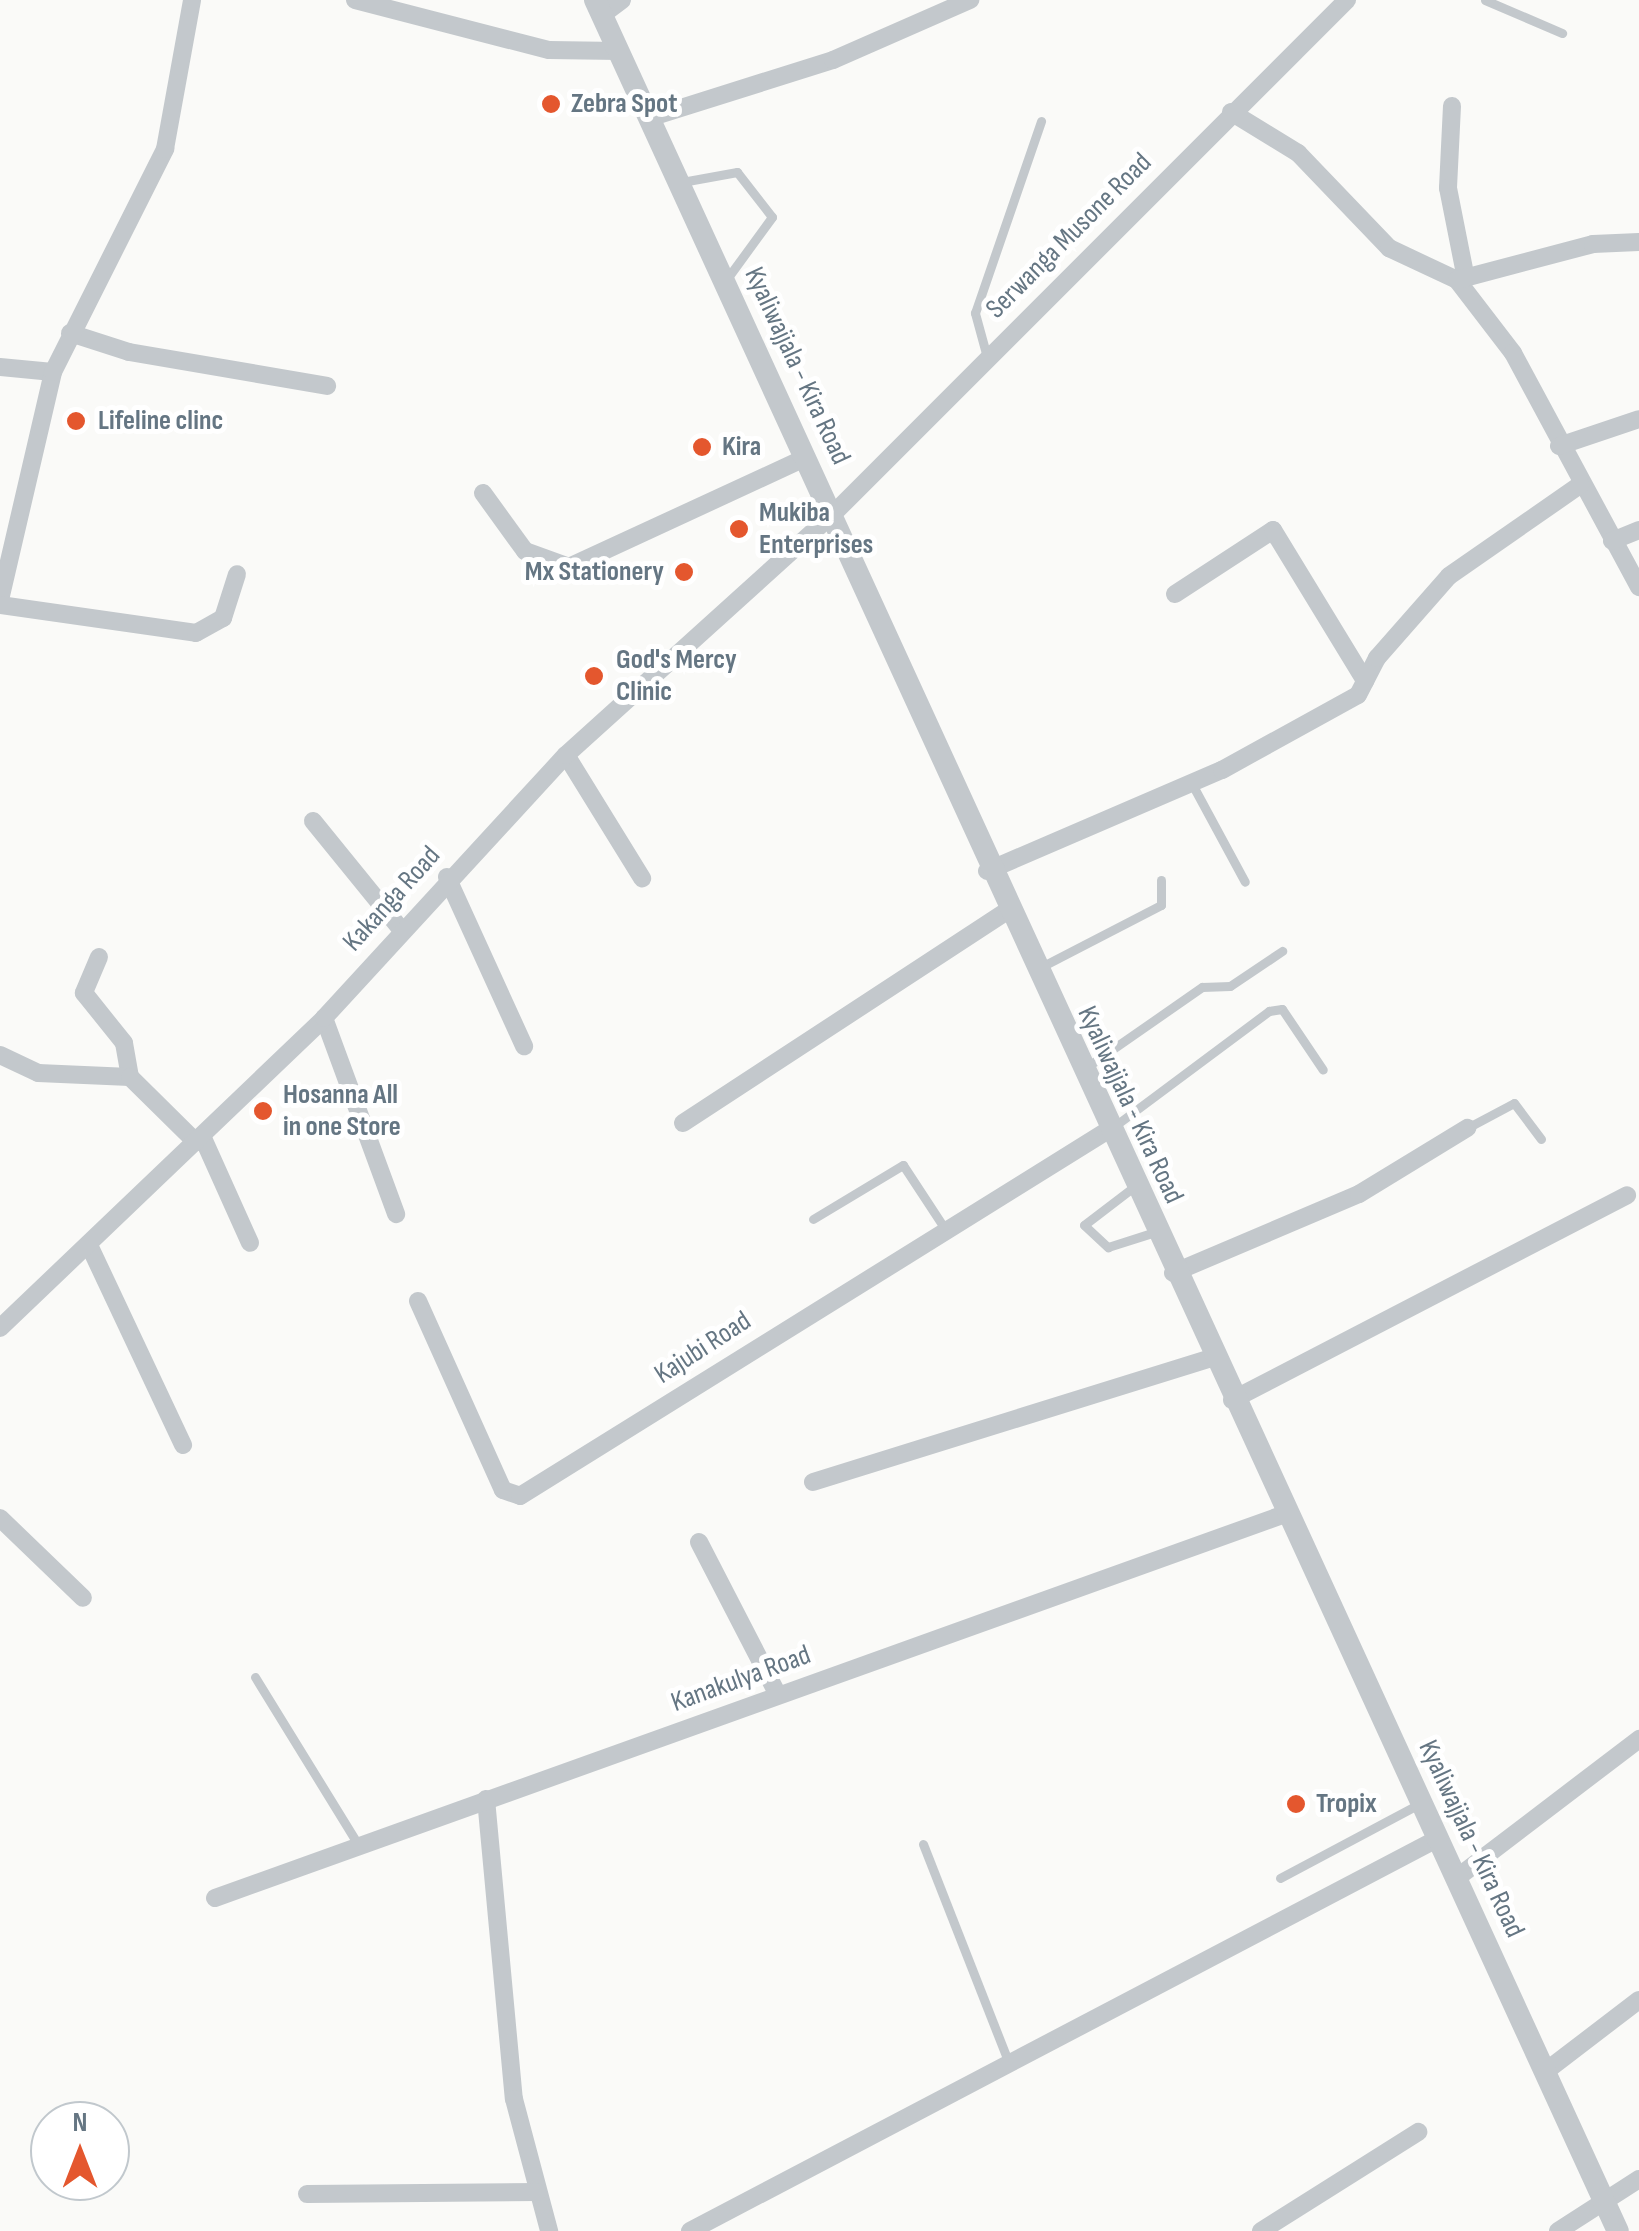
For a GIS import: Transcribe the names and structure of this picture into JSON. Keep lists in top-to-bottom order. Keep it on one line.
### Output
{"streets":{"street":["Serwanga Musone Road","Kyaliwajjala - Kira Road","Kakanga Road","Kajubi Road","Kanakulya Road"]},"crossings":[["Serwanga Musone Road","Kyaliwajjala - Kira Road"],["Serwanga Musone Road","Kakanga Road"],["Kyaliwajjala - Kira Road","Kakanga Road"],["Kyaliwajjala - Kira Road","Kajubi Road"],["Kyaliwajjala - Kira Road","Kanakulya Road"]],"places":["Zebra Spot","Lifeline clinc","Kira","Mukiba Enterprises","Mx Stationery","God's Mercy Clinic","Hosanna All in one Store","Tropix"],"north":"top"}
